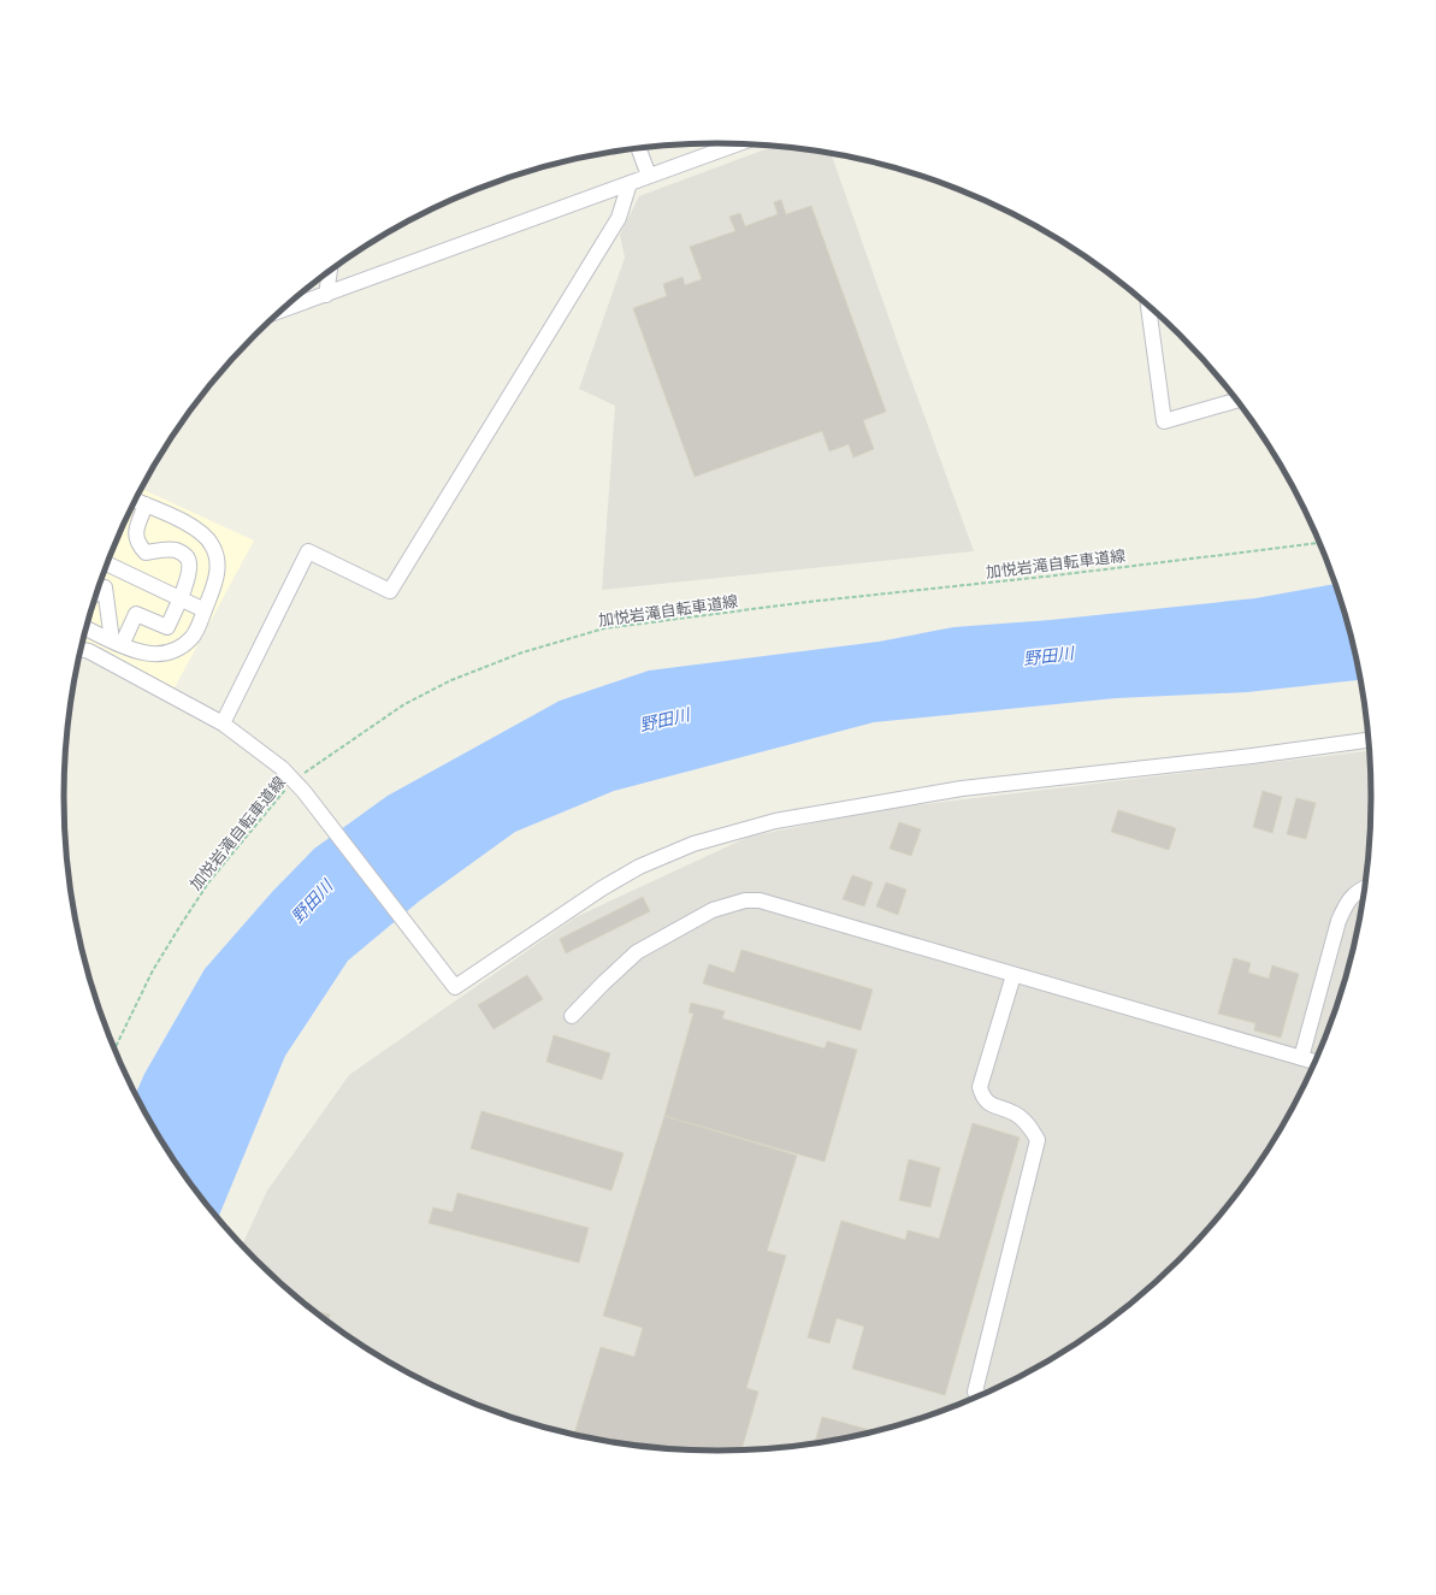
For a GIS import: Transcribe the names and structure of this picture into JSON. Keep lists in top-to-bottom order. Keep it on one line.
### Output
{"streets":{"path":["加悦岩滝自転車道線"]},"water":["野田川"]}
